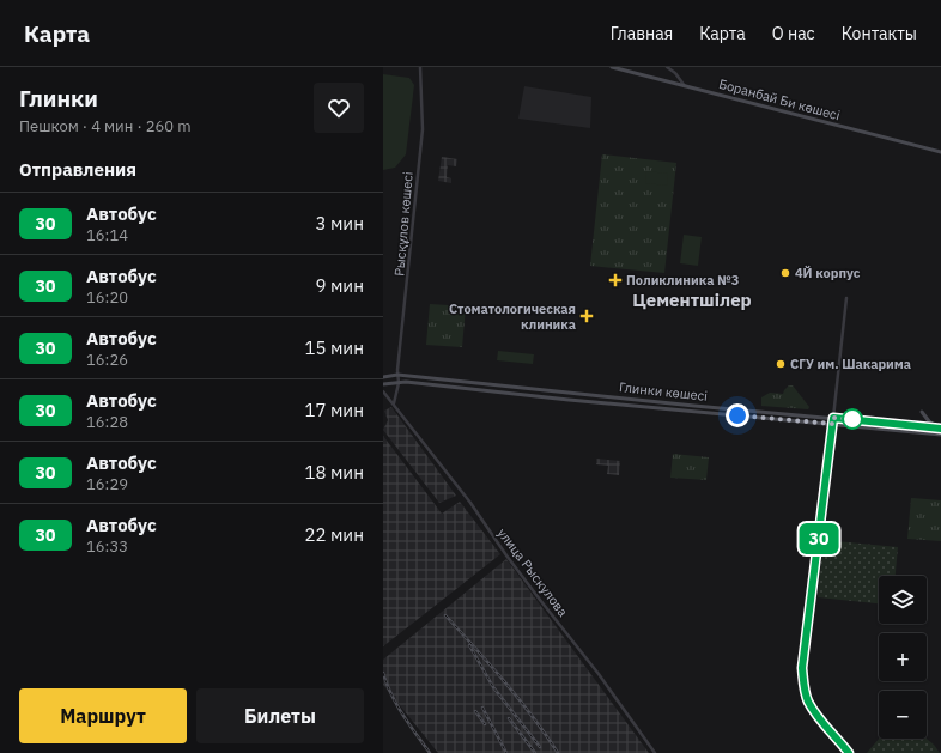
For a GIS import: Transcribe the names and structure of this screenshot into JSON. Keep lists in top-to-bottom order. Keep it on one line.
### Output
{"streets":{"main road":["Боранбай Би көшесі","Глинки көшесі"],"street":["Рысқұлов көшесі","улица Рыскулова"]},"crossings":[["Рысқұлов көшесі","Глинки көшесі"]],"districts":["Цементшілер"],"places":{"other":["4Й корпус","СГУ им. Шакарима"],"health":["Поликлиника №3","Стоматологическая клиника"]},"lines":["bus line 30"],"page":{"header":"Карта","nav":["Главная","Карта","О нас","Контакты"],"heading":[["Глинки","Пешком · 4 мин · 260 m"],"Отправления"],"on_map":"30","list":[{"mark":"30","name":"Автобус","note":"16:14","value":"3 мин"},{"mark":"30","name":"Автобус","note":"16:20","value":"9 мин"},{"mark":"30","name":"Автобус","note":"16:26","value":"15 мин"},{"mark":"30","name":"Автобус","note":"16:28","value":"17 мин"},{"mark":"30","name":"Автобус","note":"16:29","value":"18 мин"},{"mark":"30","name":"Автобус","note":"16:33","value":"22 мин"}],"map_buttons":["+","−"],"buttons":["Маршрут","Билеты"]}}
